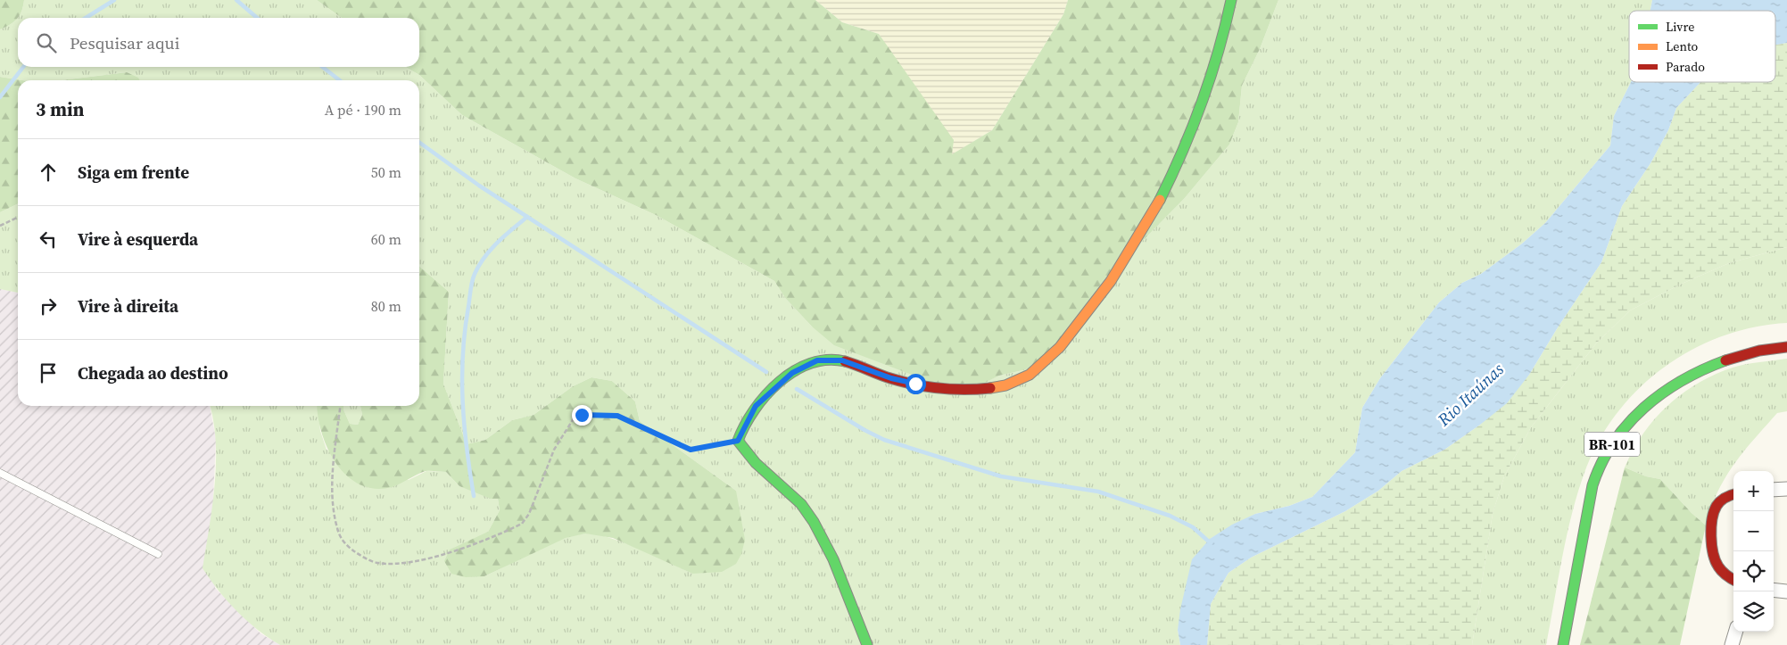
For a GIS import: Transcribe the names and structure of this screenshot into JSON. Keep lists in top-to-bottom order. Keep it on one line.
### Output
{"streets":{"main road":["BR-101"]},"water":["Rio Itaúnas"],"legend":["Livre","Lento","Parado"],"page":{"search":"Pesquisar aqui","heading":["3 min","A pé · 190 m"],"list":[["Siga em frente","50 m"],["Vire à esquerda","60 m"],["Vire à direita","80 m"],"Chegada ao destino"],"map_buttons":["+","−"]}}
